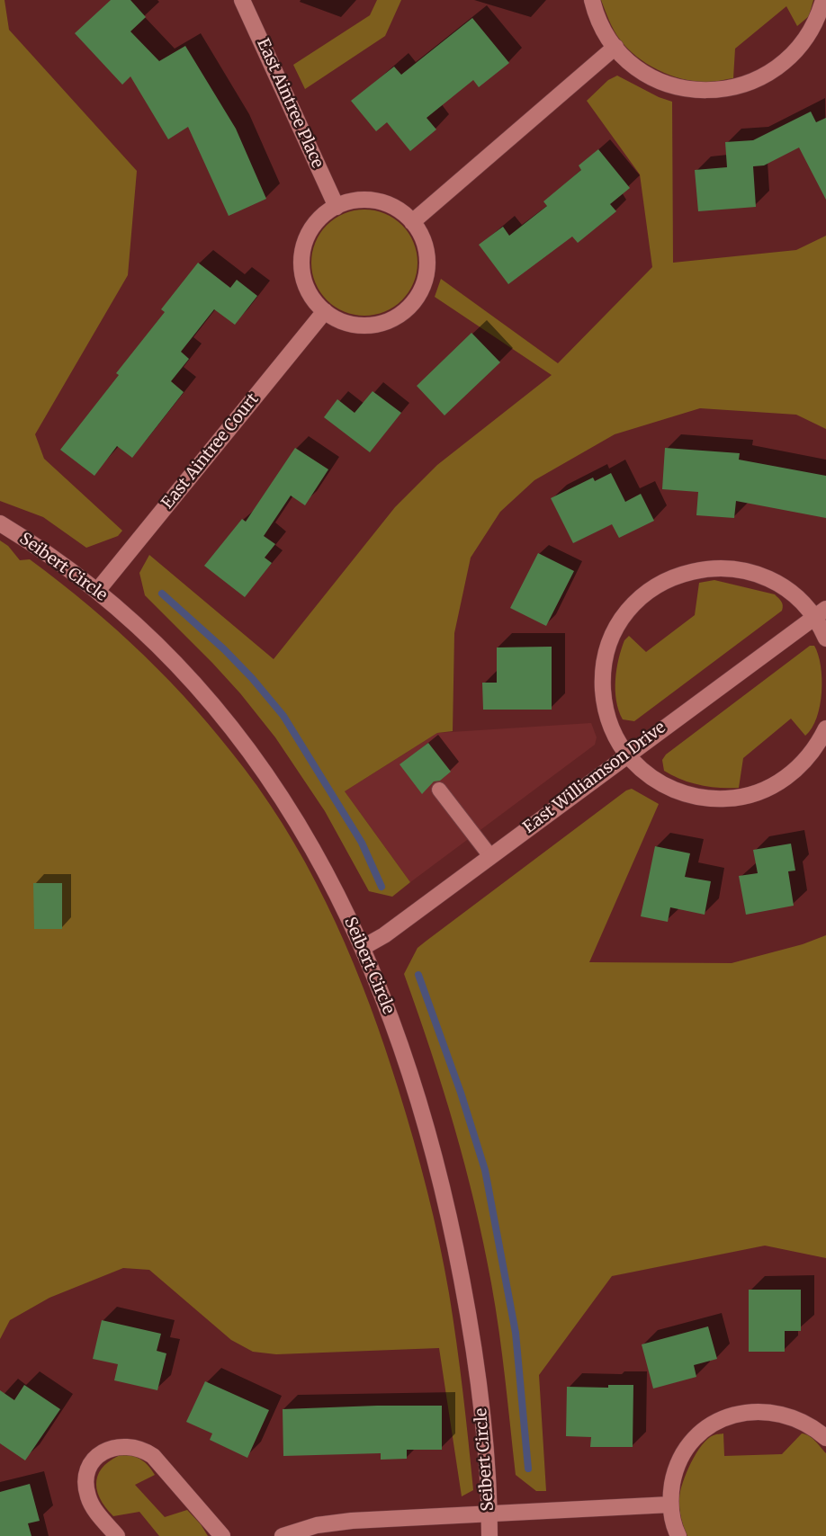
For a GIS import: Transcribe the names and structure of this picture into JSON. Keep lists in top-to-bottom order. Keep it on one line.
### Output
{"streets":{"street":["East Aintree Place","East Aintree Court","Seibert Circle","East Williamson Drive"]},"crossings":[["East Aintree Place","East Aintree Court"],["East Aintree Court","Seibert Circle"],["Seibert Circle","East Williamson Drive"]]}
